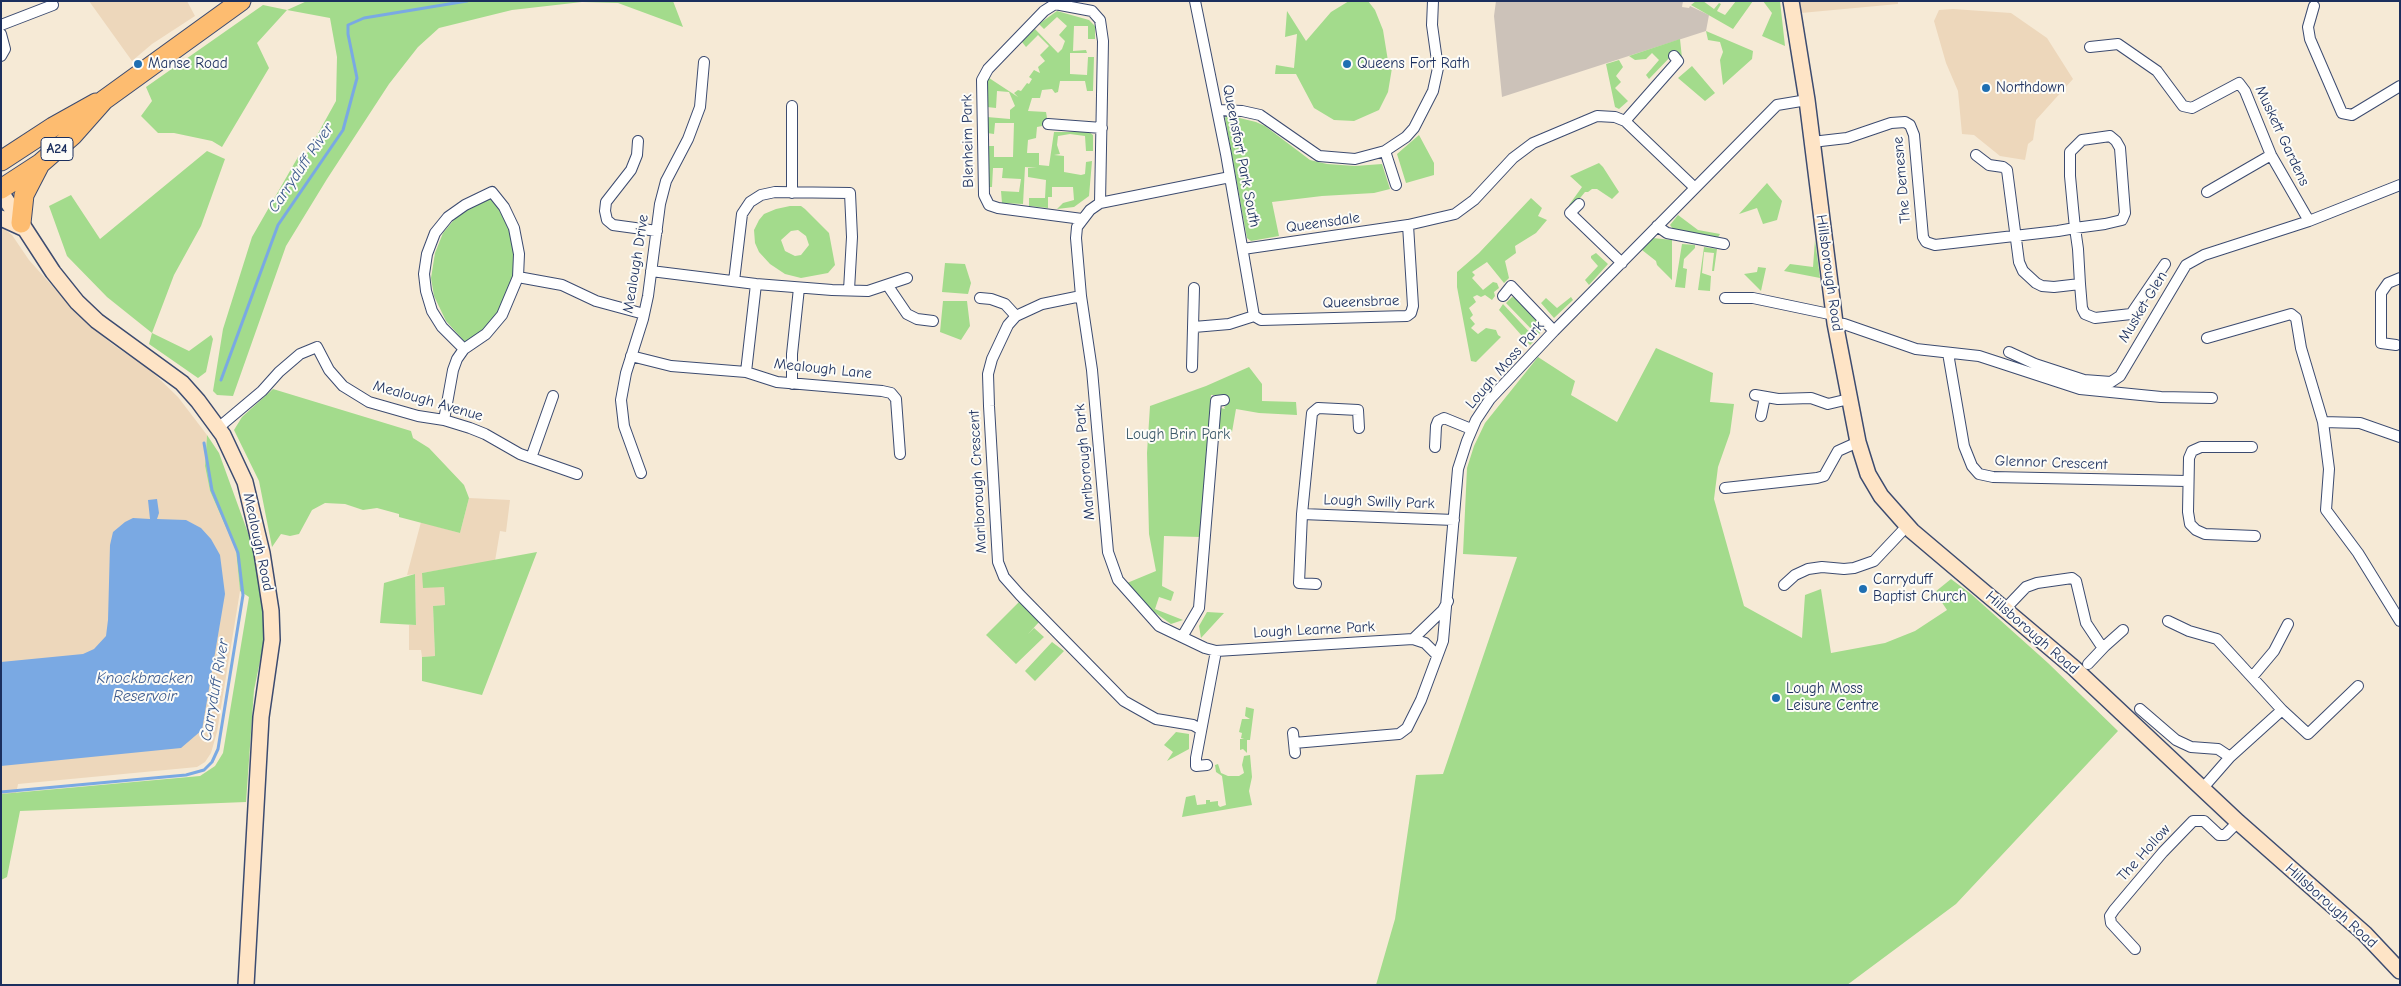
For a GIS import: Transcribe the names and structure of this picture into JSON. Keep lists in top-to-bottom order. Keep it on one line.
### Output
{"streets":{"highway":["A24"],"main road":["Hillsborough Road","Mealough Road"],"street":["Muskett Gardens","Blenheim Park","Queensfort Park South","The Demesne","Queensdale","Mealough Drive","Queensbrae","Musket Glen","Lough Moss Park","Mealough Lane","Mealough Avenue","Marlborough Park","Glennor Crescent","Marlborough Crescent","Lough Swilly Park","Lough Learne Park","The Hollow"]},"crossings":[["Muskett Gardens","Musket Glen"],["Blenheim Park","Marlborough Park"],["A24","Mealough Road"],["Queensfort Park South","Queensdale"],["Queensfort Park South","Queensbrae"],["The Demesne","Hillsborough Road"],["Queensdale","Queensbrae"],["Mealough Drive","Mealough Lane"],["Hillsborough Road","Lough Moss Park"],["Hillsborough Road","The Hollow"],["Lough Moss Park","Lough Swilly Park"],["Mealough Avenue","Mealough Road"],["Marlborough Park","Lough Learne Park"]],"water":["Carryduff River","Knockbracken Reservoir"],"parks":["Lough Brin Park"],"places":["Manse Road","Queens Fort Rath","Northdown","Carryduff Baptist Church","Lough Moss Leisure Centre"]}
